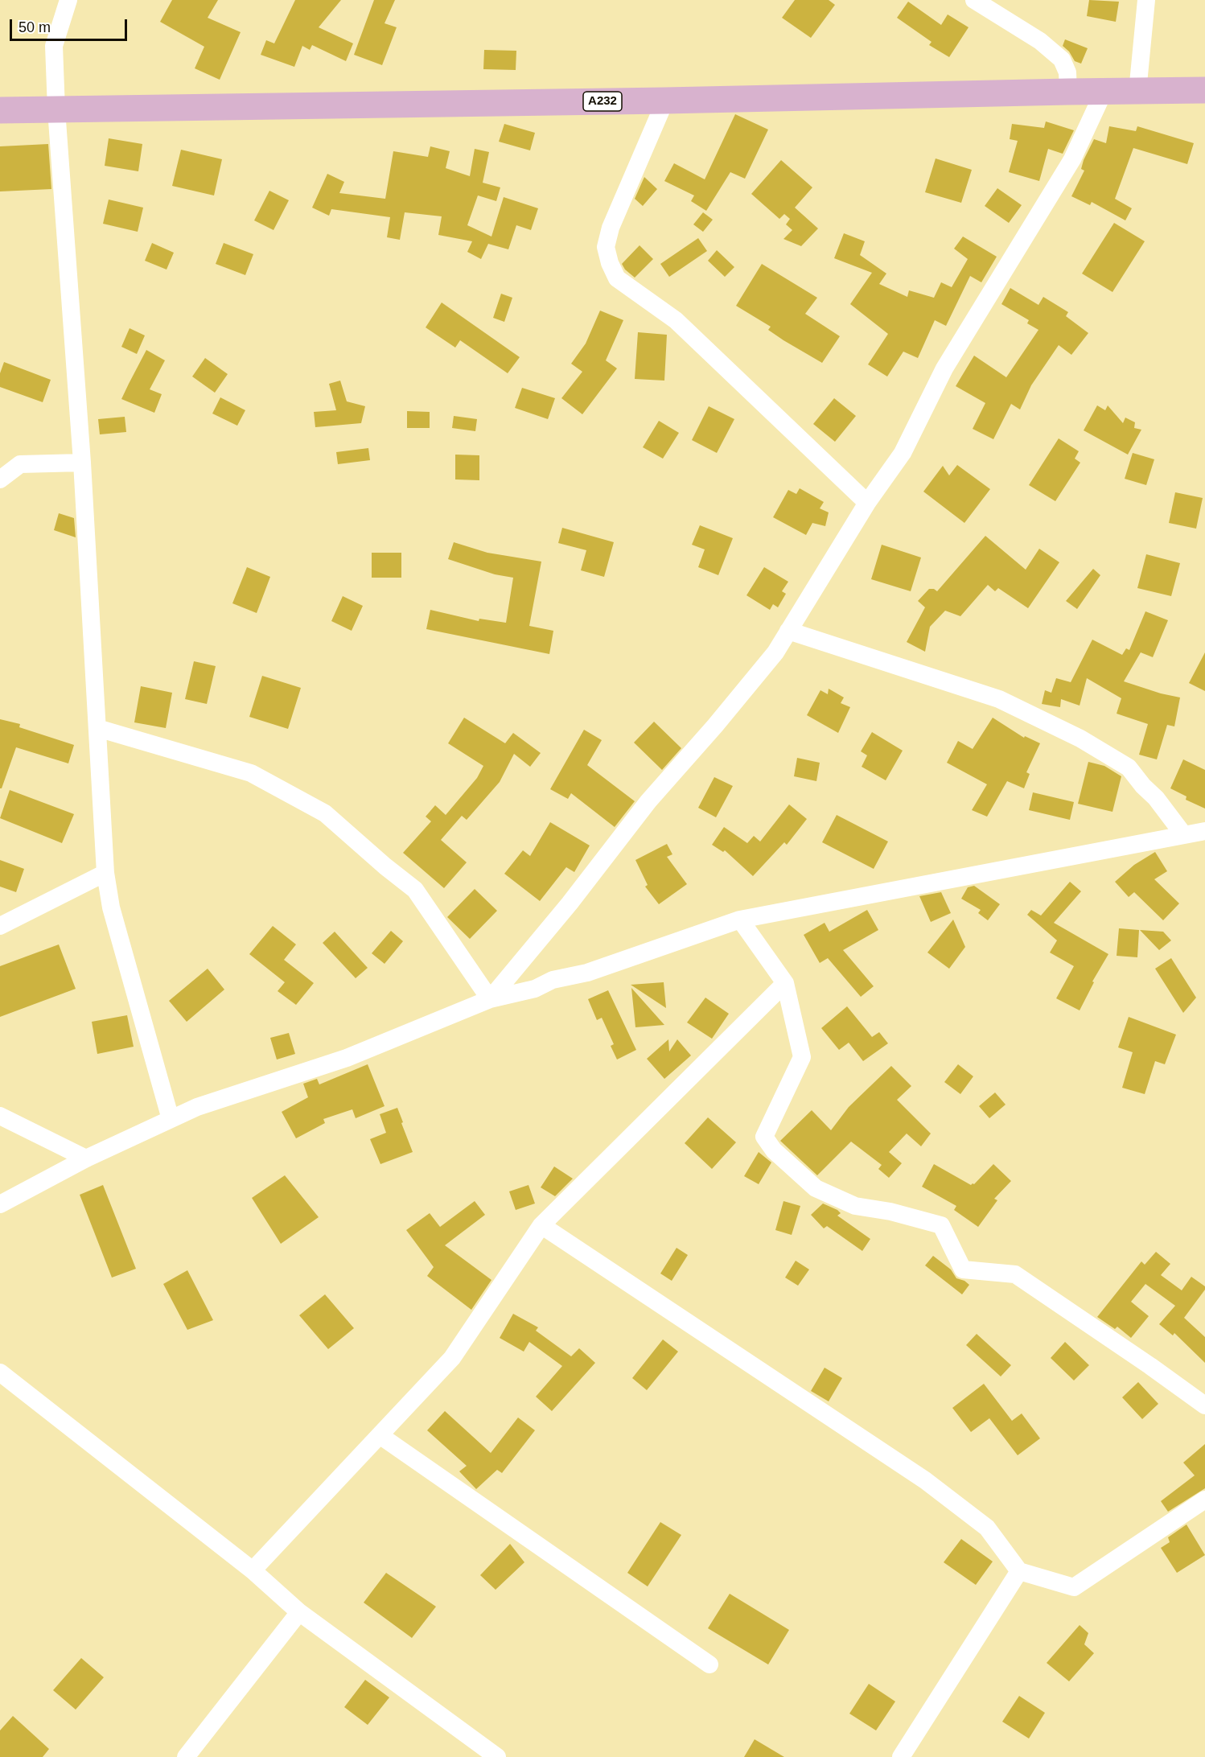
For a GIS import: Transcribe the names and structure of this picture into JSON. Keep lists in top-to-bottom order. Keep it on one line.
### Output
{"streets":{"main road":["A232"]},"scale_bar":"50 m"}
